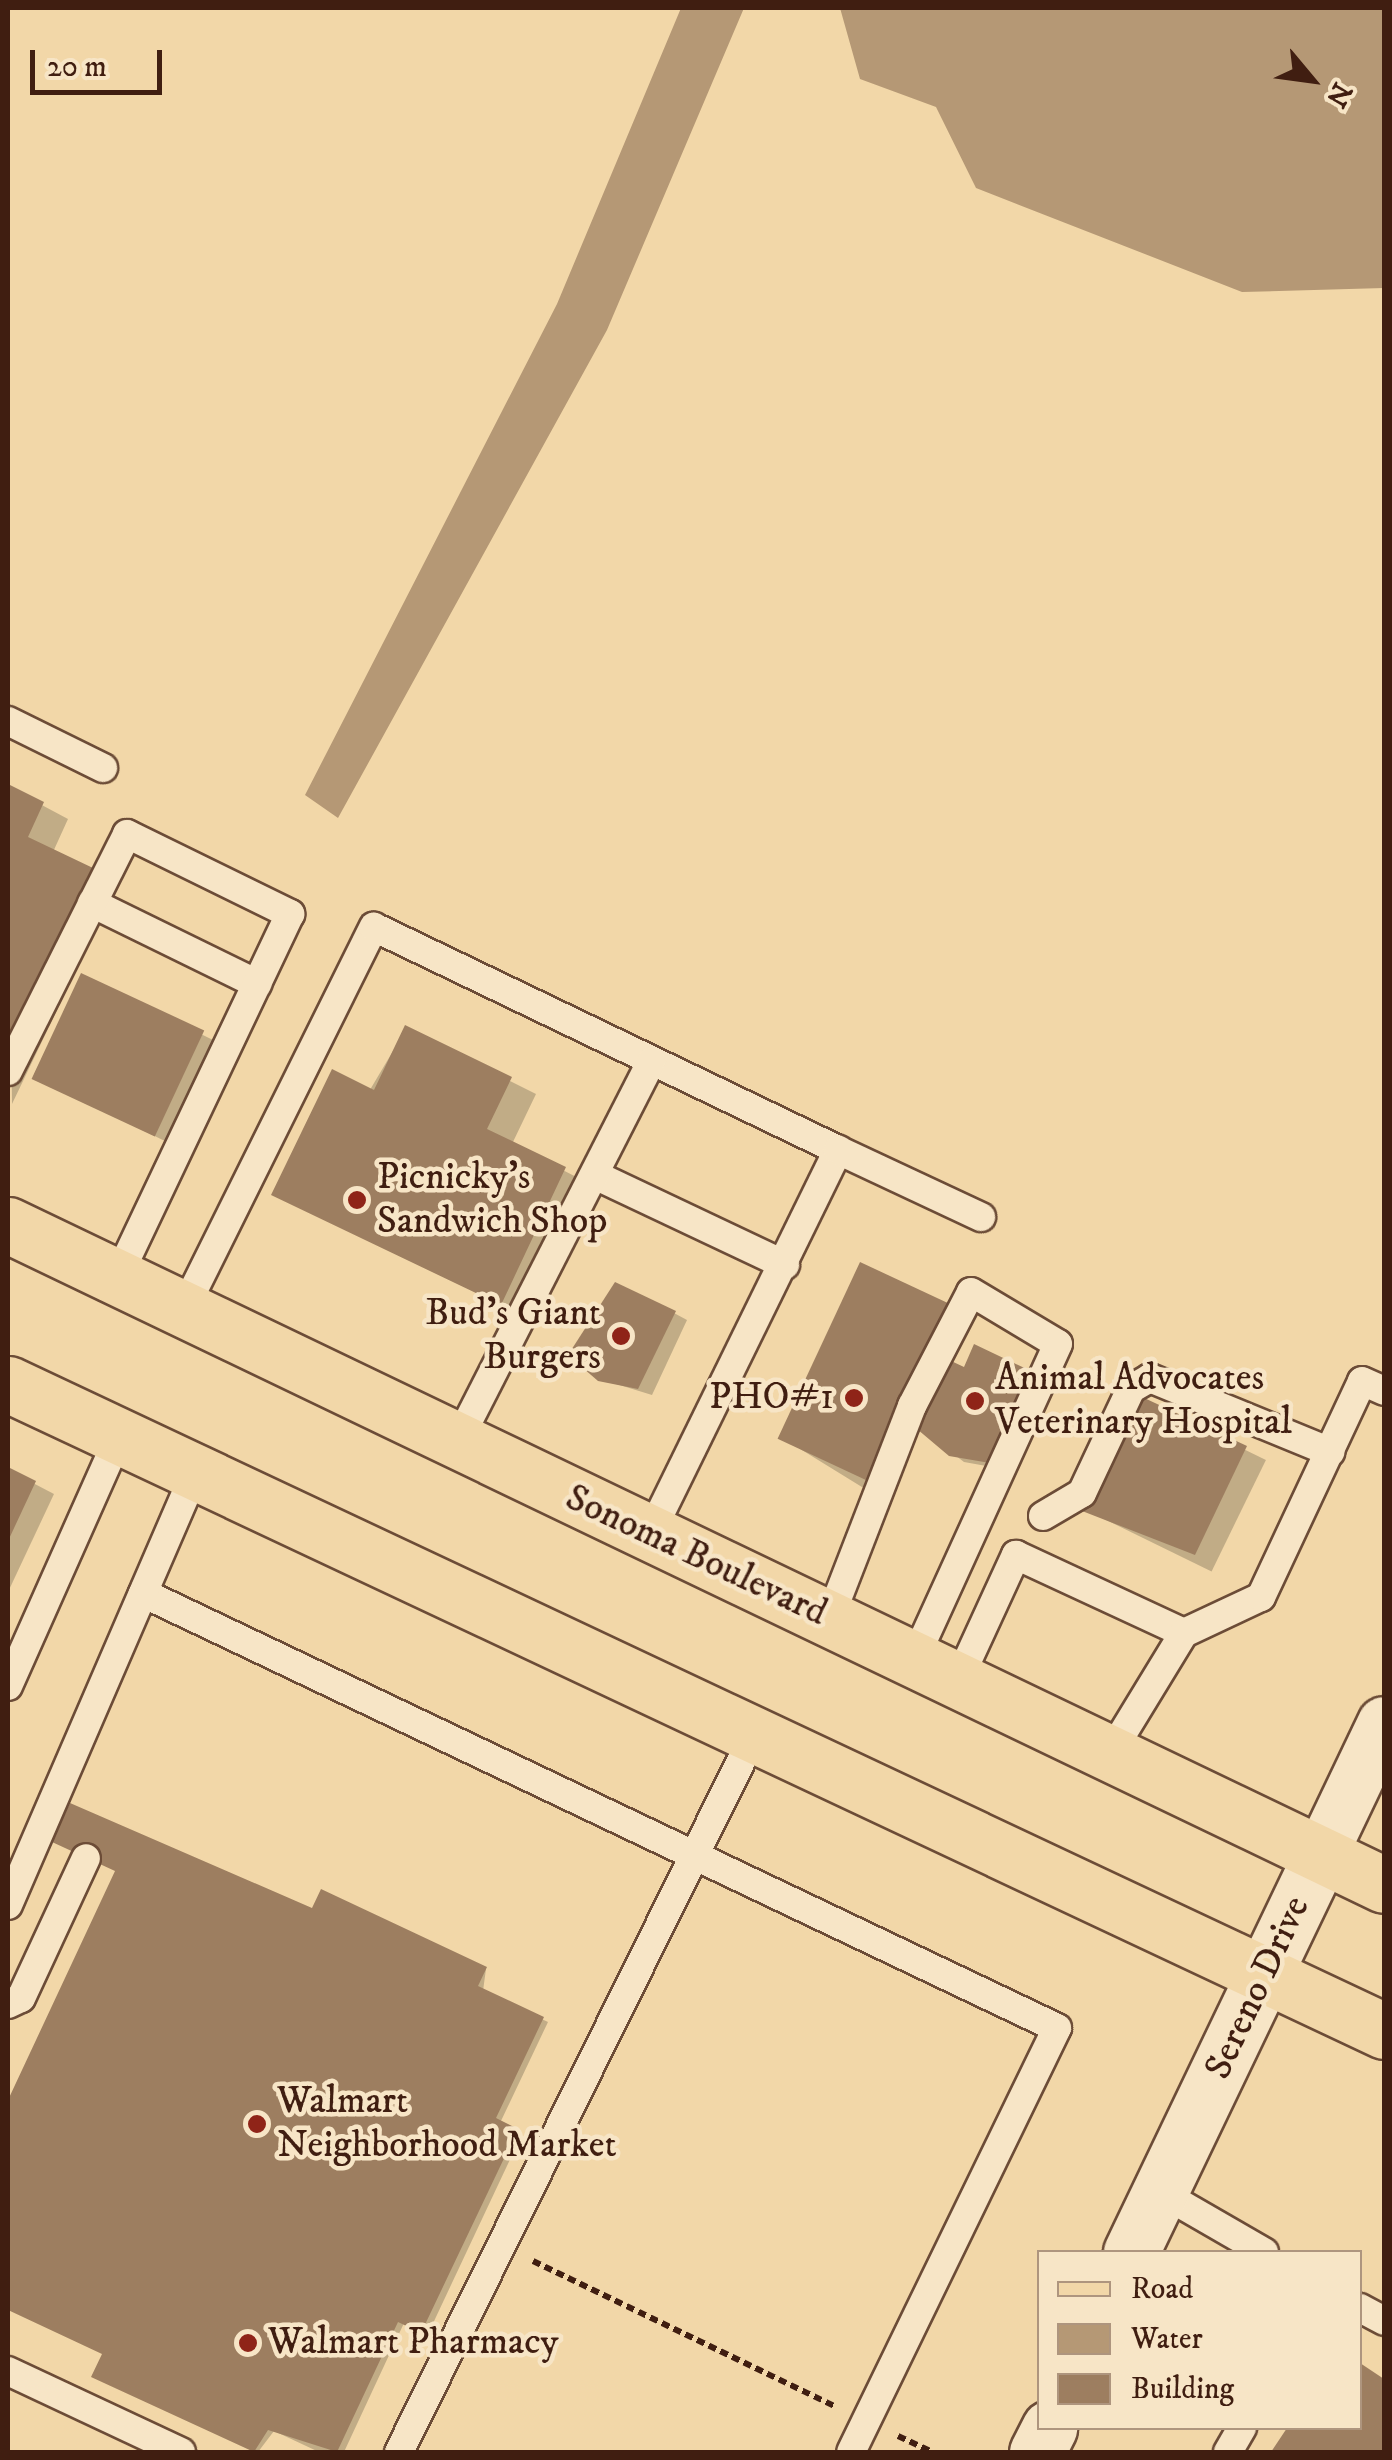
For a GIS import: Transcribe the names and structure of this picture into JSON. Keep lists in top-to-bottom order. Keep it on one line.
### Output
{"streets":{"main road":["Sonoma Boulevard"],"street":["Sereno Drive"]},"crossings":[["Sonoma Boulevard","Sereno Drive"]],"places":["Picnicky's Sandwich Shop","Bud's Giant Burgers","PHO#1","Animal Advocates Veterinary Hospital","Walmart Neighborhood Market","Walmart Pharmacy"],"legend":["Road","Water","Building"],"scale_bar":"20 m","north":"bottom right"}
